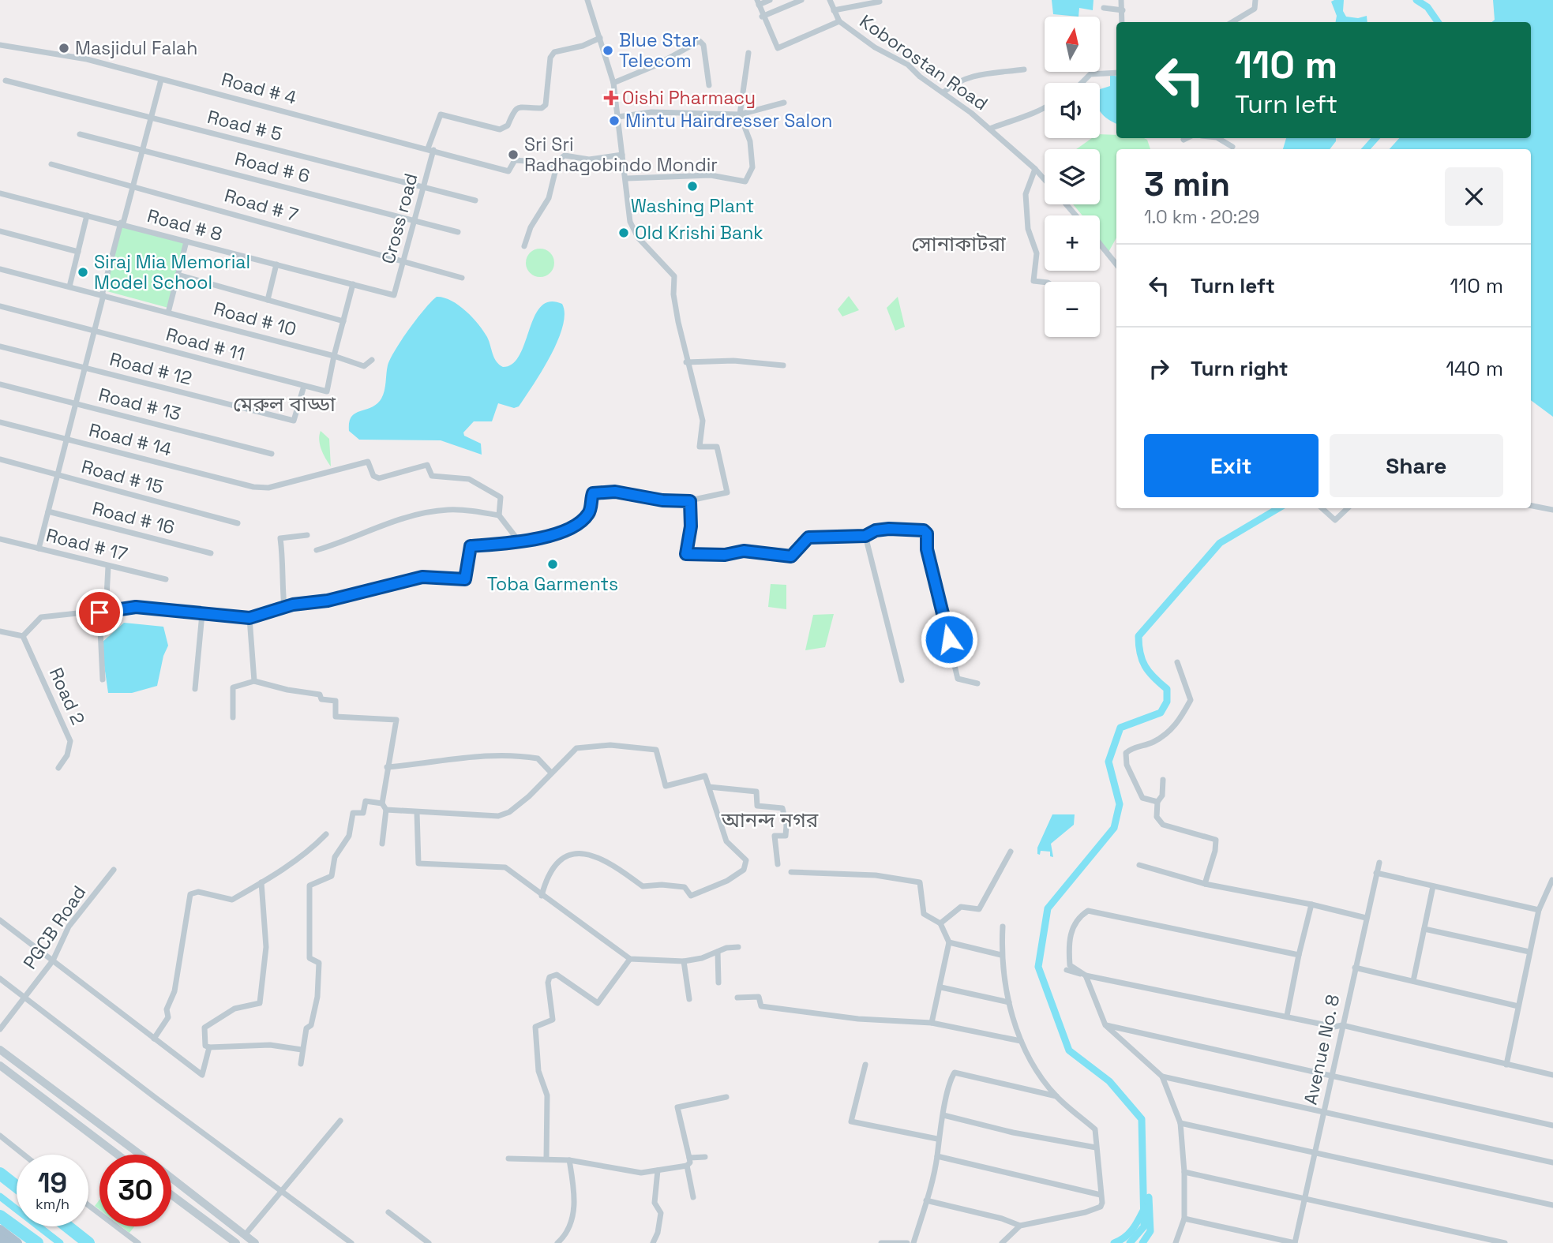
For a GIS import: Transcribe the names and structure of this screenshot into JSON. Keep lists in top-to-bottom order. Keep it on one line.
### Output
{"streets":{"street":["Koborostan Road","Road # 4","Road # 5","Road # 6","Road # 7","Cross road","Road # 8","Road # 10","Road # 11","Road # 12","Road # 13","Road # 14","Road # 15","Road # 16","Road # 17","Road 2","PGCB Road","Avenue No. 8"]},"crossings":[["Road # 4","Cross road"],["Road # 5","Cross road"],["Road # 6","Cross road"],["Road # 7","Cross road"],["Cross road","Road # 8"],["Road # 10","Road # 11"],["Road # 11","Road # 12"]],"districts":["সোনাকাটরা","মেরুল বাড্ডা","আনন্দ নগর"],"places":{"other":["Masjidul Falah","Blue Star Telecom","Mintu Hairdresser Salon","Sri Sri Radhagobindo Mondir","Washing Plant","Old Krishi Bank","Siraj Mia Memorial Model School","Toba Garments"],"health":["Oishi Pharmacy"]},"north":"top","page":{"map_buttons":["+","−"],"turn":["110 m","Turn left"],"heading":["3 min","1.0 km · 20:29"],"list":[{"name":"Turn left","value":"110 m"},{"name":"Turn right","value":"140 m"}],"buttons":["Exit","Share"],"speed":"19 km/h","limit":"30"}}
